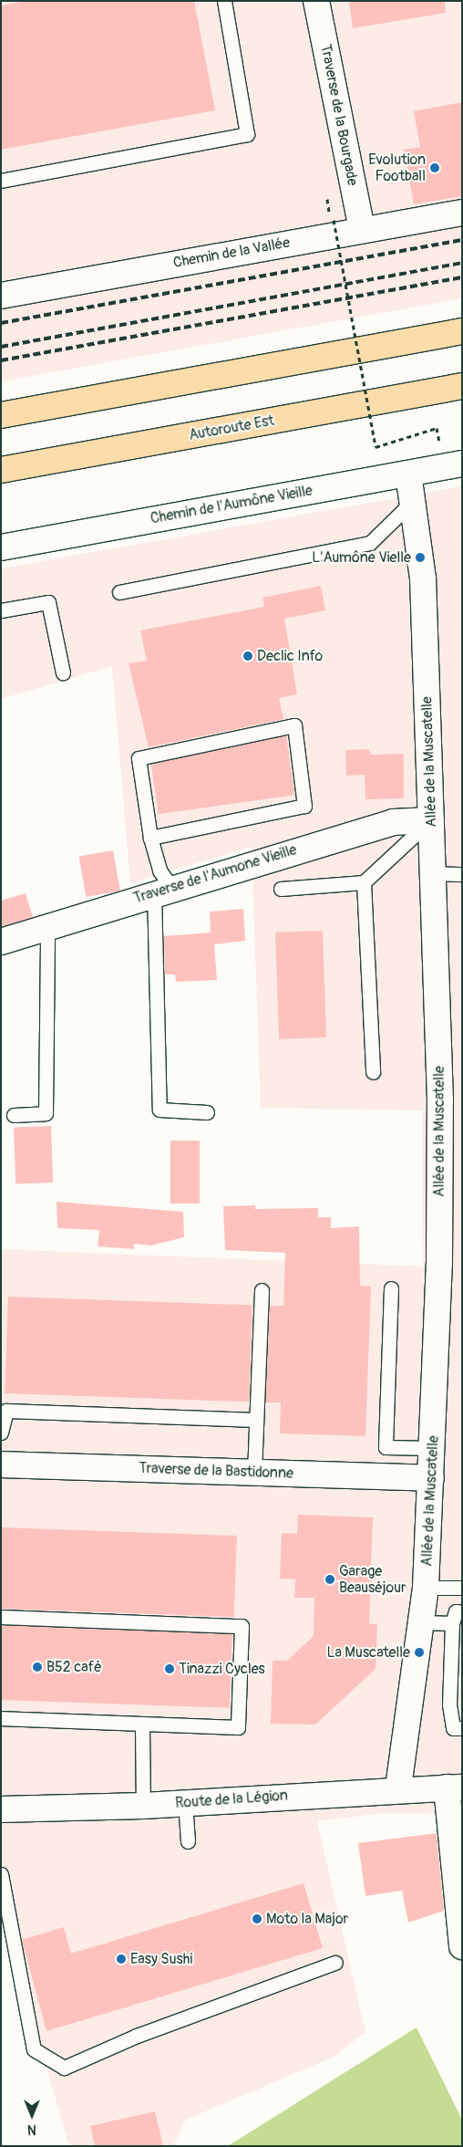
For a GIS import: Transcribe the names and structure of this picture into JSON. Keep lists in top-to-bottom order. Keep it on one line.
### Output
{"streets":{"highway":["Autoroute Est"],"street":["Traverse de la Bourgade","Chemin de la Vallée","Chemin de l'Aumône Vieille","Allée de la Muscatelle","Traverse de l'Aumone Vieille","Traverse de la Bastidonne","Route de la Légion"]},"crossings":[["Traverse de la Bourgade","Chemin de la Vallée"],["Chemin de l'Aumône Vieille","Allée de la Muscatelle"],["Allée de la Muscatelle","Traverse de l'Aumone Vieille"],["Allée de la Muscatelle","Traverse de la Bastidonne"],["Allée de la Muscatelle","Route de la Légion"]],"places":["Evolution Football","L'Aumône Vielle","Declic Info","Garage Beauséjour","La Muscatelle","B52 café","Tinazzi Cycles","Moto la Major","Easy Sushi"],"north":"bottom"}
